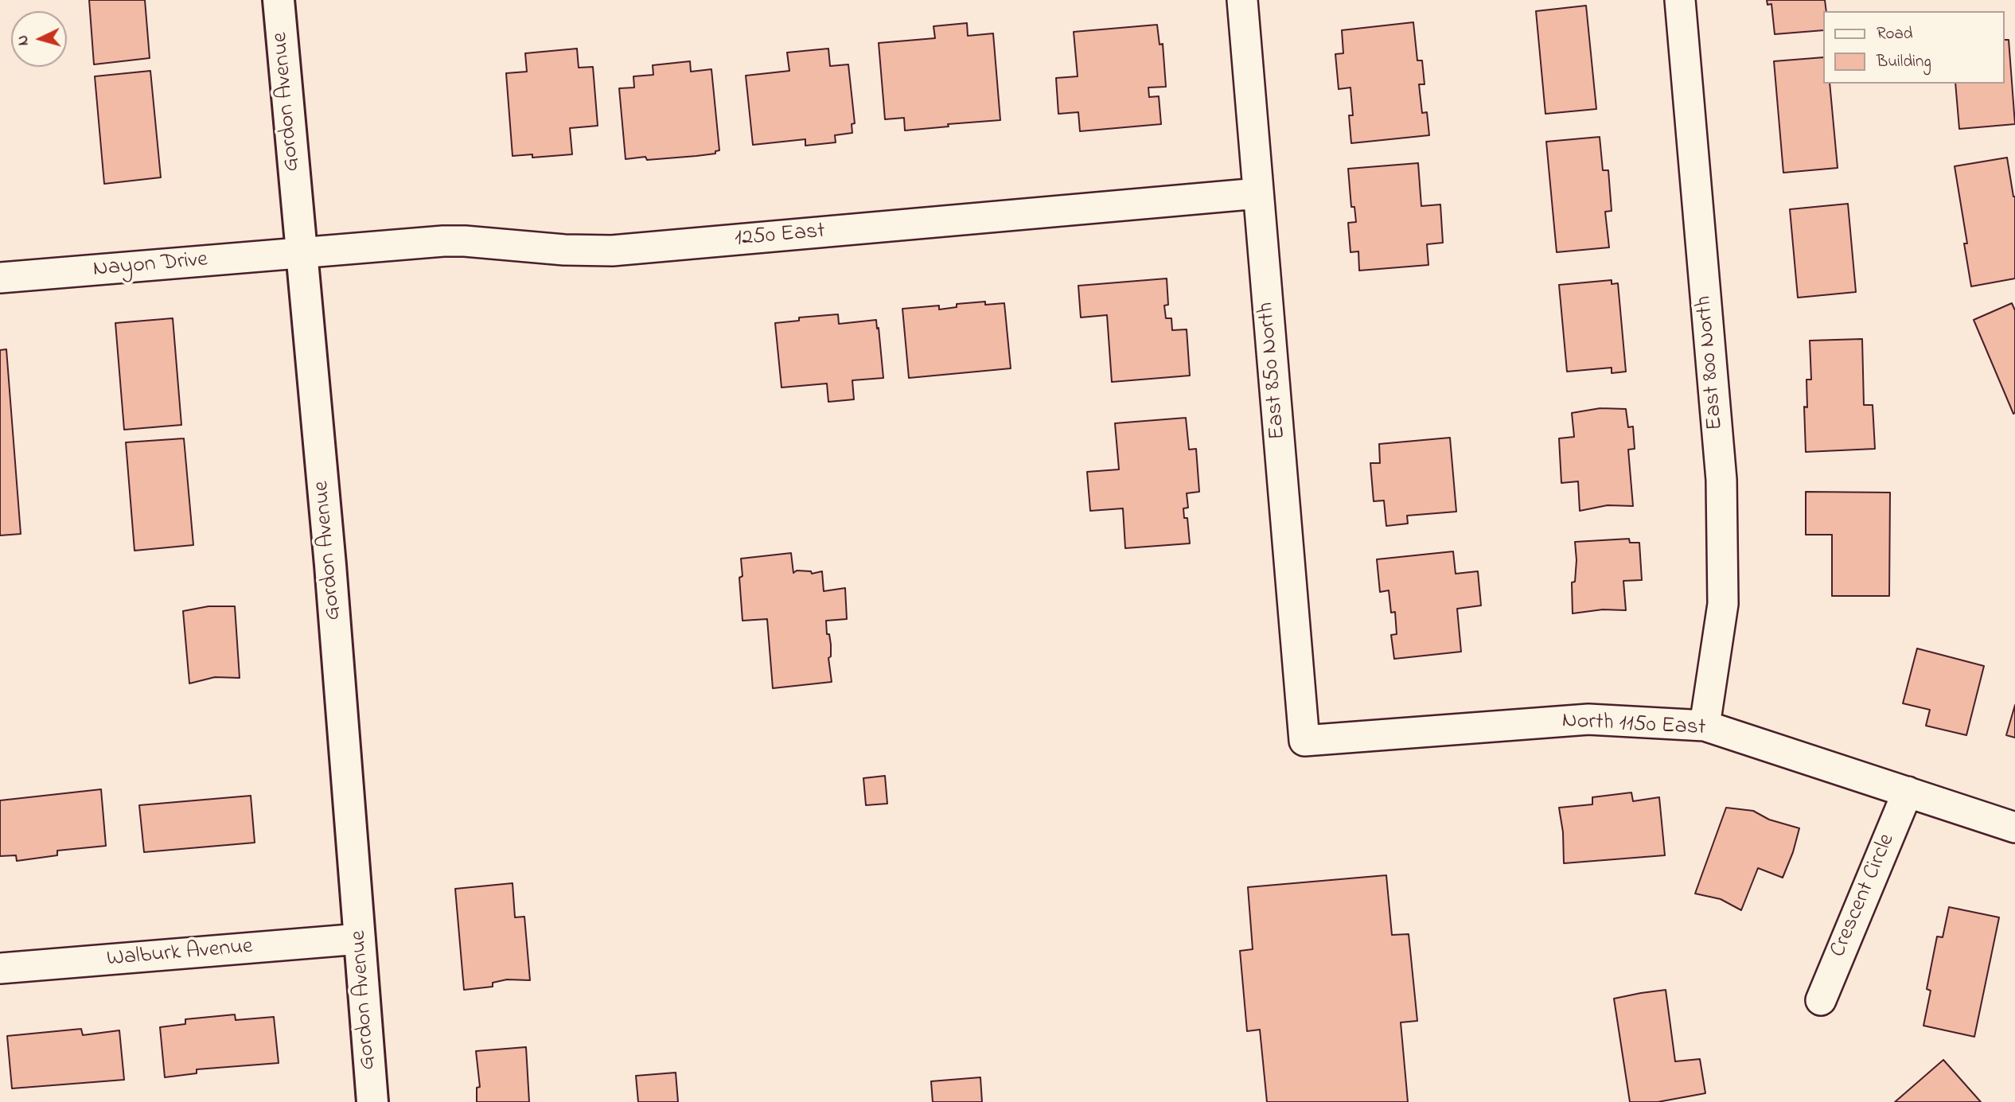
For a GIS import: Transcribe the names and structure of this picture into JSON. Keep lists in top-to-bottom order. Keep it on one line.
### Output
{"streets":{"main road":["Gordon Avenue"],"street":["1250 East","Nayon Drive","East 800 North","East 850 North","North 1150 East","Crescent Circle","Walburk Avenue"]},"crossings":[["Gordon Avenue","1250 East"],["Gordon Avenue","Nayon Drive"],["Gordon Avenue","Walburk Avenue"],["1250 East","Nayon Drive"],["1250 East","East 850 North"],["East 800 North","North 1150 East"],["East 850 North","North 1150 East"],["North 1150 East","Crescent Circle"]],"legend":["Road","Building"],"north":"left"}
